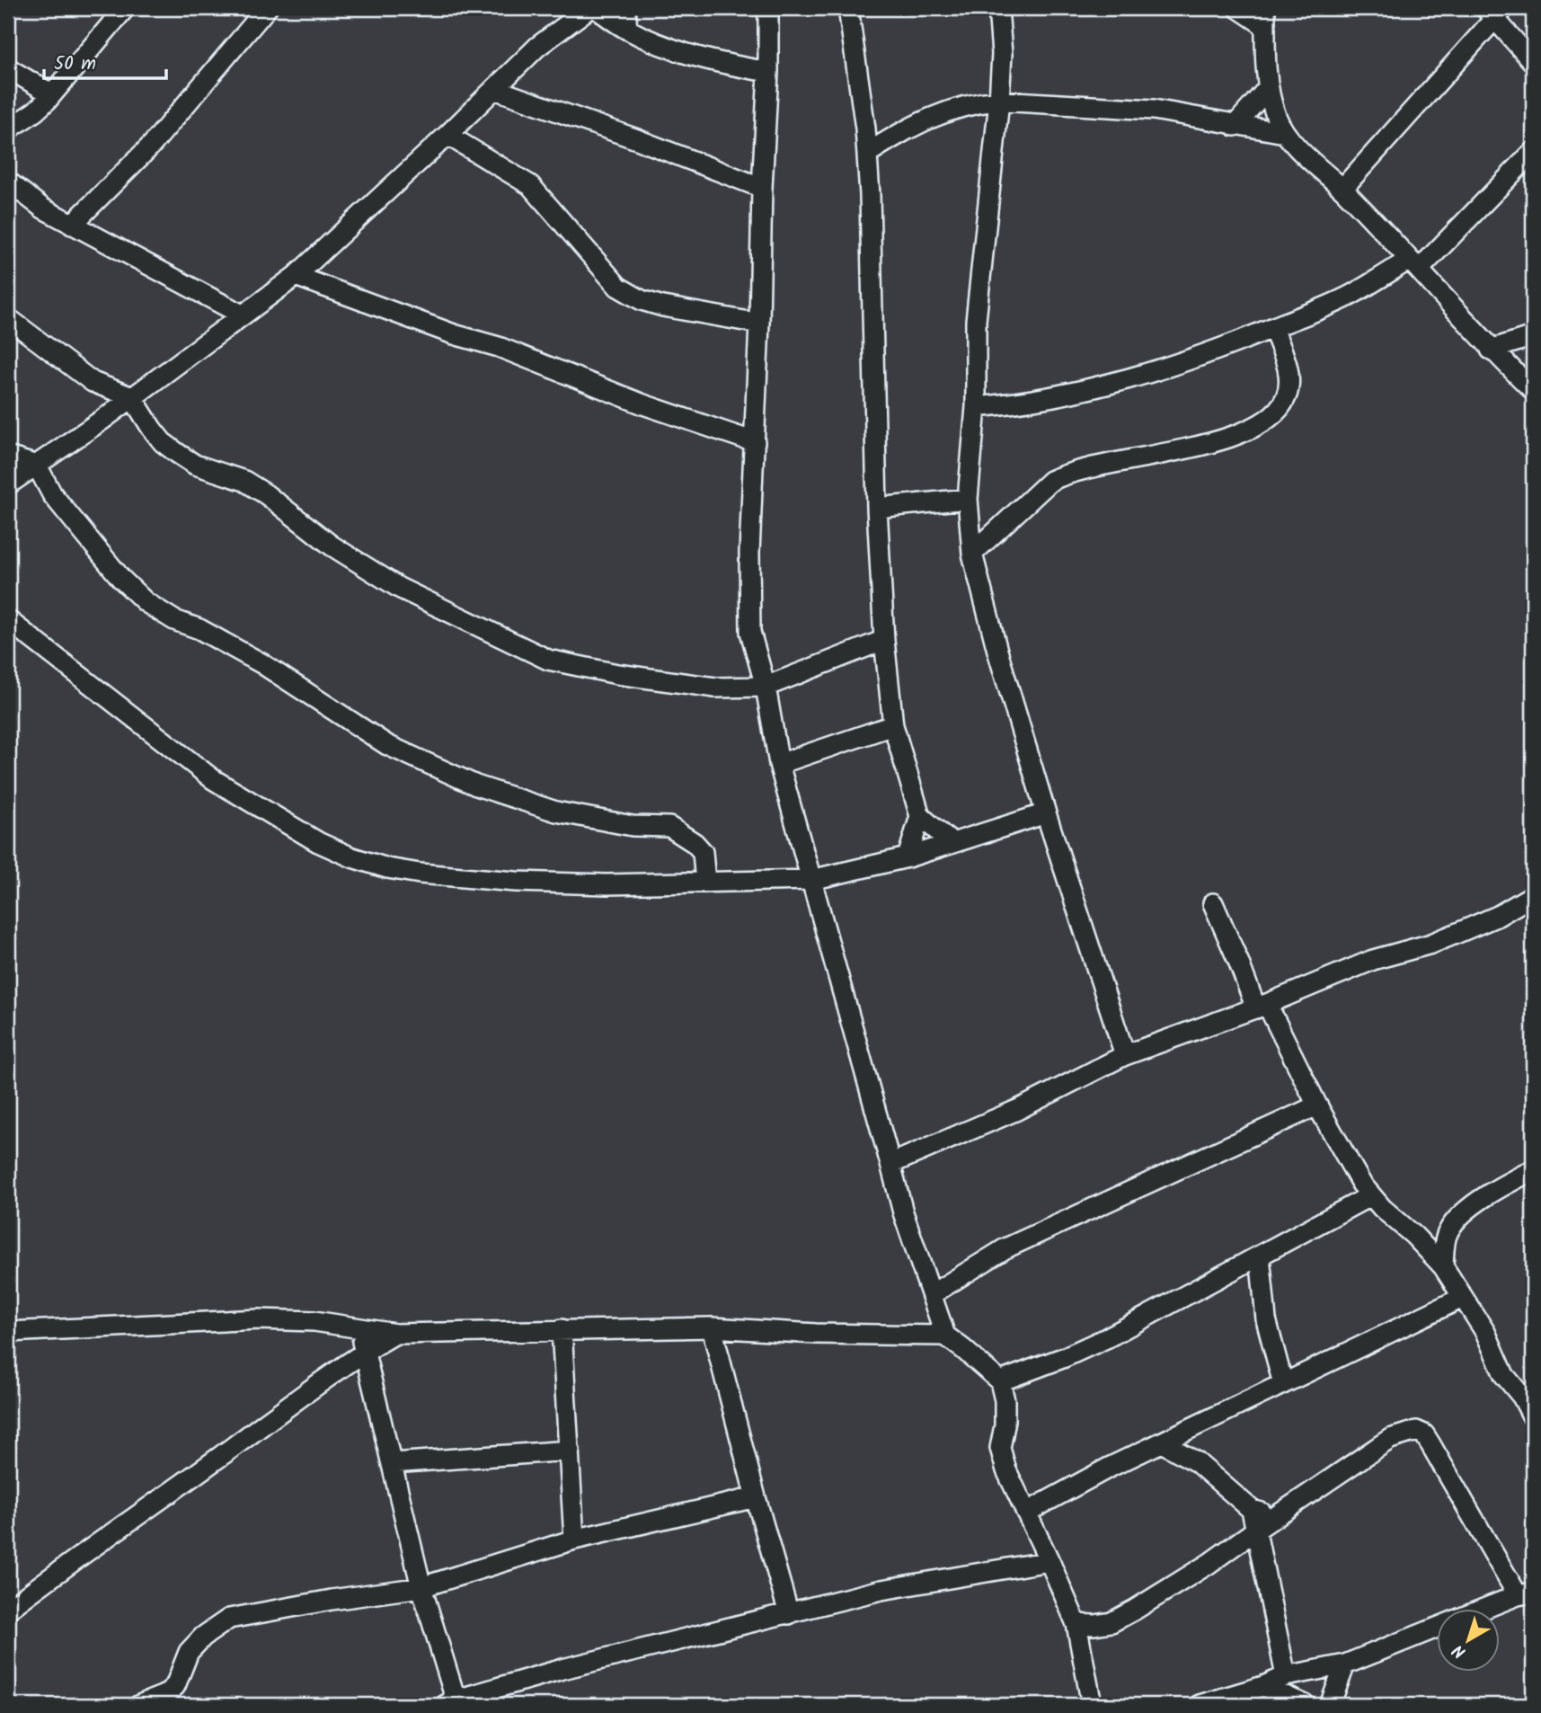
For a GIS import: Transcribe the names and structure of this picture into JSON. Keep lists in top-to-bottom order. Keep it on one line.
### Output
{"scale_bar":"50 m","north":"bottom left"}
